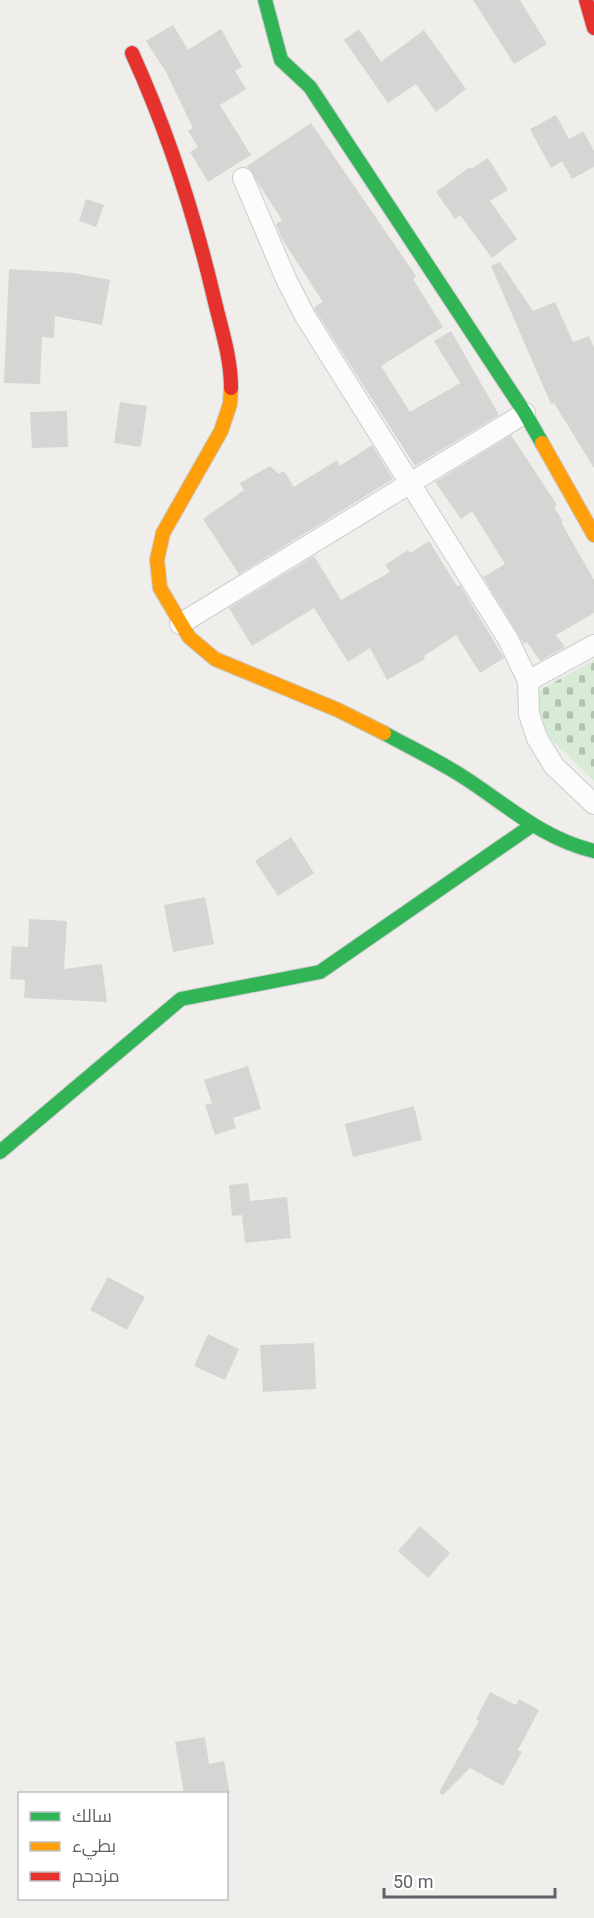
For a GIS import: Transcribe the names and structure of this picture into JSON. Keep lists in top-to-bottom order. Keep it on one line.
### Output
{"legend":["سالك","بطيء","مزدحم"],"scale_bar":"50 m"}
